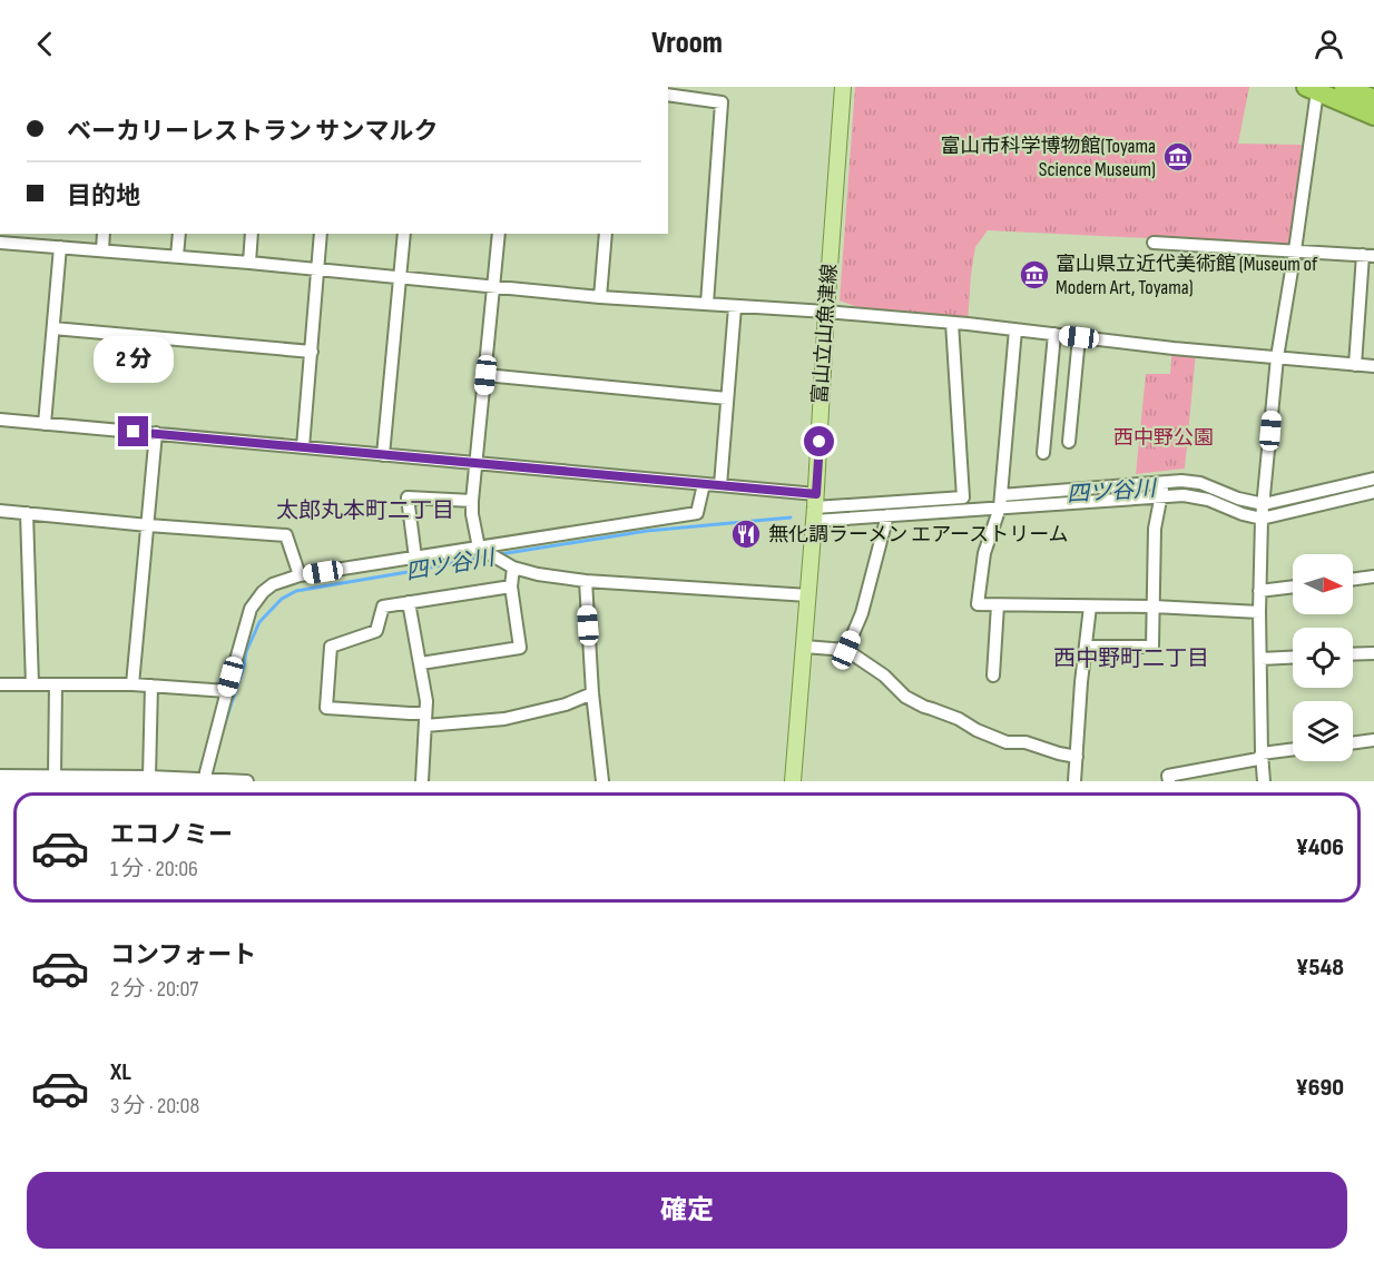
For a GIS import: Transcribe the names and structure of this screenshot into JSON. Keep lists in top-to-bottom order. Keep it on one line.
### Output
{"streets":{"main road":["富山立山魚津線"]},"districts":["太郎丸本町二丁目","西中野町二丁目"],"water":["四ツ谷川"],"parks":["西中野公園"],"places":{"museum":["富山市科学博物館(Toyama Science Museum)","富山県立近代美術館 (Museum of Modern Art, Toyama)"],"restaurant":["無化調ラーメン エアーストリーム"]},"north":"right","page":{"header":"Vroom","banner":["ベーカリーレストラン サンマルク","目的地"],"bubble":"2 分","list":[{"name":"エコノミー","note":"1 分 · 20:06","value":"¥406"},{"name":"コンフォート","note":"2 分 · 20:07","value":"¥548"},{"name":"XL","note":"3 分 · 20:08","value":"¥690"}],"buttons":"確定"}}
